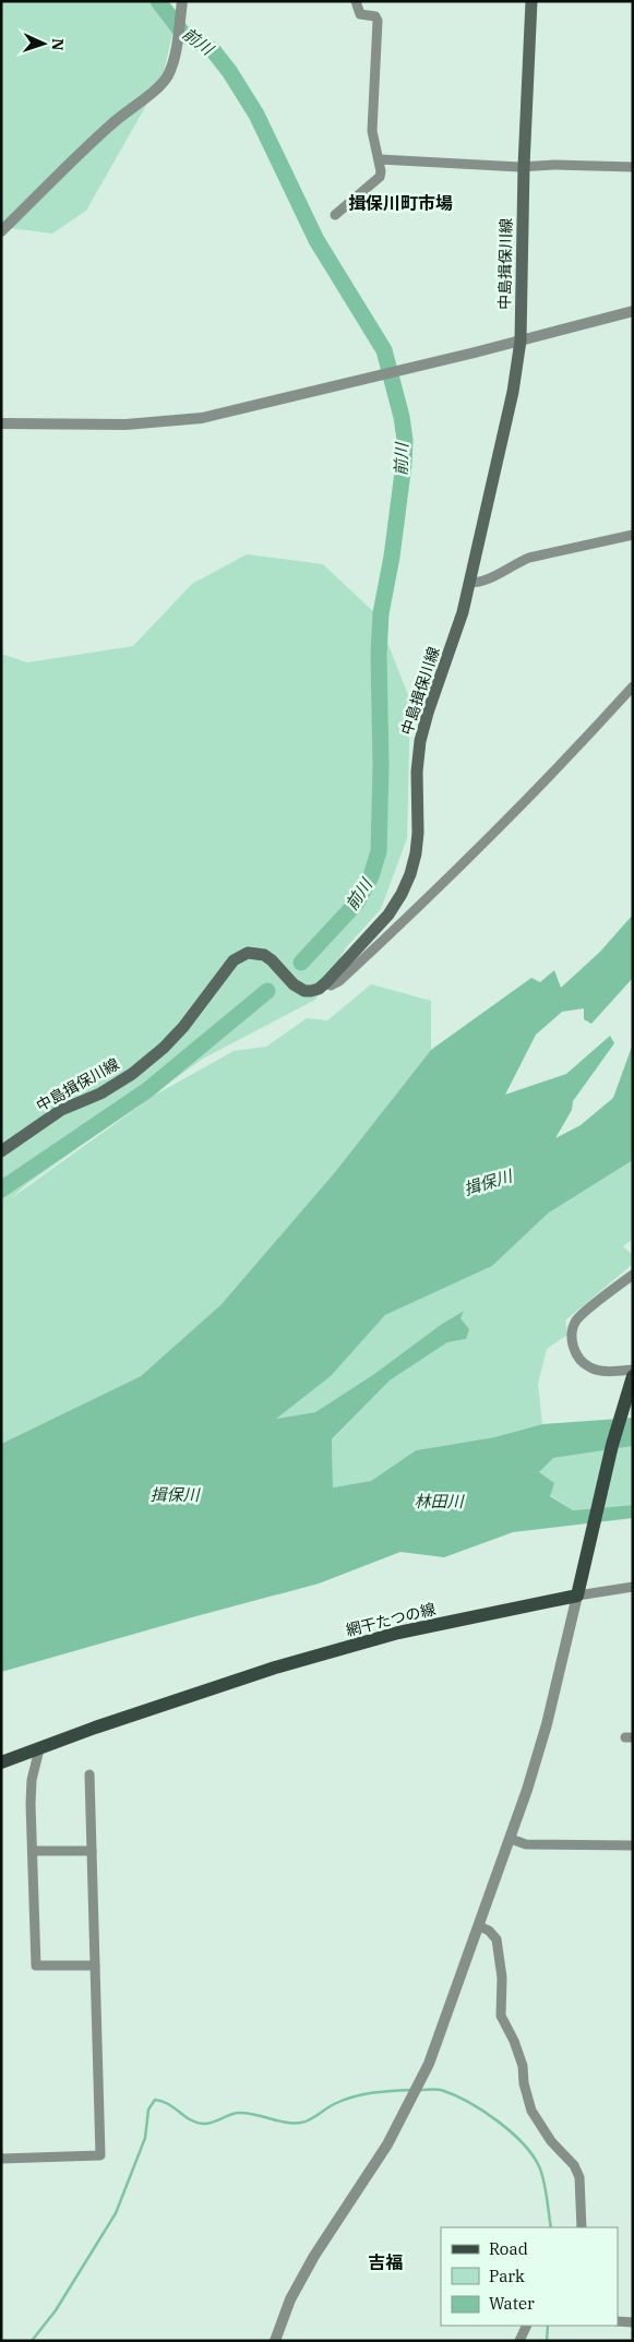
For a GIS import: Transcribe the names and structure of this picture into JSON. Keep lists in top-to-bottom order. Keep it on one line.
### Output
{"streets":{"main road":["中島揖保川線","網干たつの線"]},"districts":["揖保川町市場","吉福"],"water":["前川","揖保川","林田川"],"legend":["Road","Park","Water"],"north":"right"}
